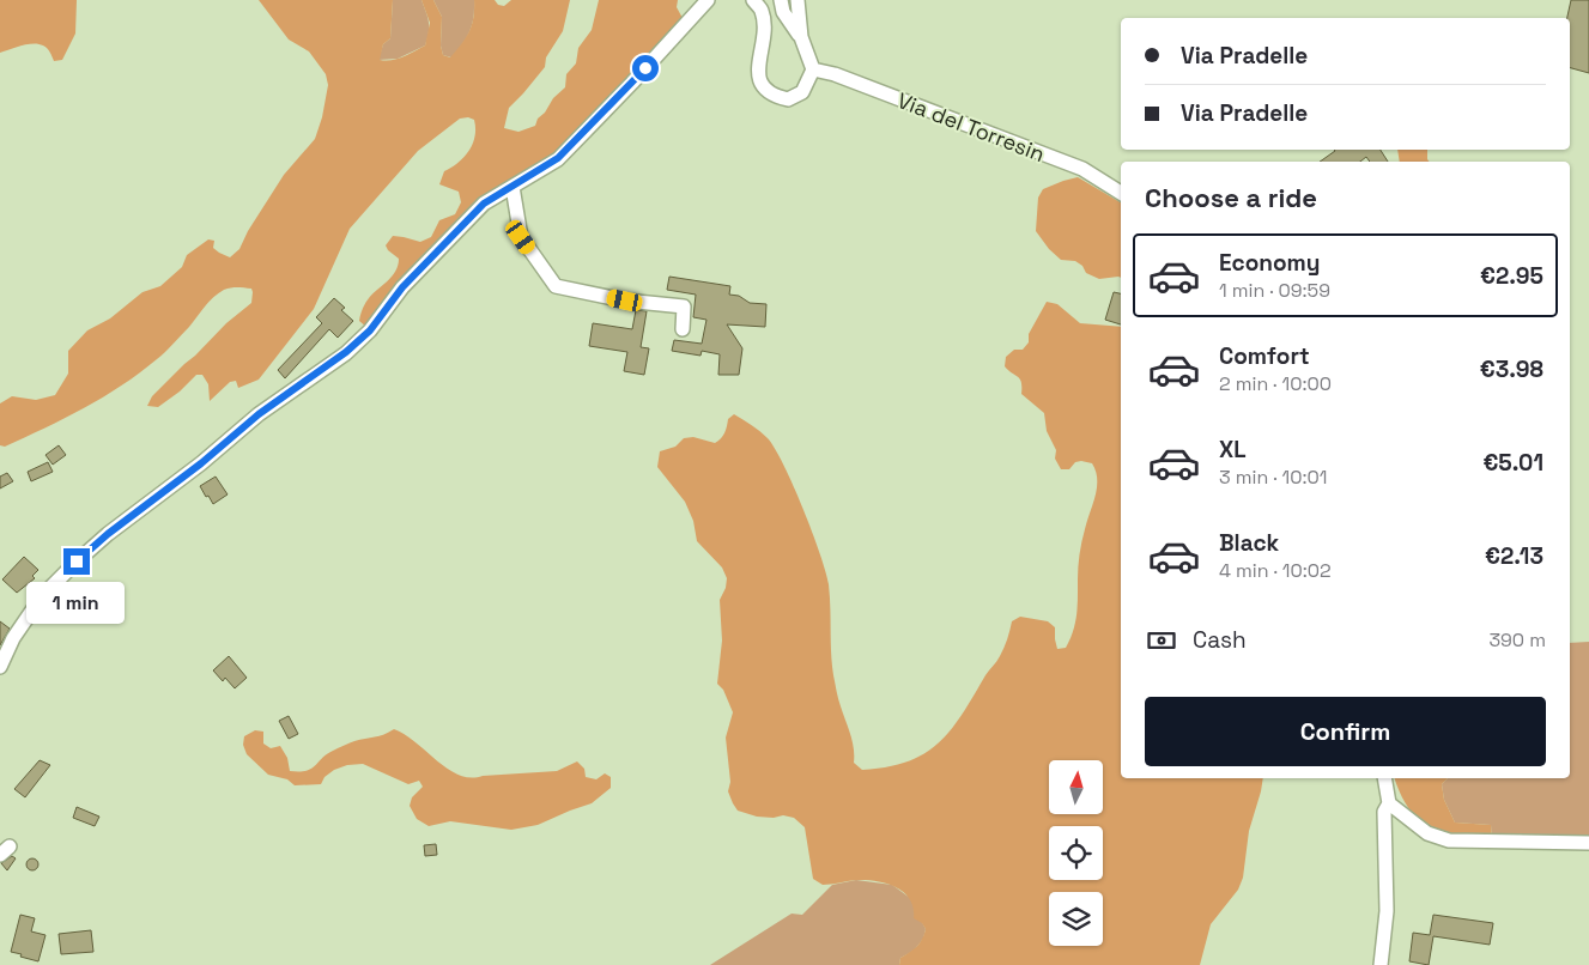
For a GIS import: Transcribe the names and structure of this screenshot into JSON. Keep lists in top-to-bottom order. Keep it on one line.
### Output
{"streets":{"street":["Via del Torresin"]},"north":"top","page":{"banner":["Via Pradelle","Via Pradelle"],"heading":"Choose a ride","list":[{"name":"Economy","note":"1 min · 09:59","value":"€2.95"},{"name":"Comfort","note":"2 min · 10:00","value":"€3.98"},{"name":"XL","note":"3 min · 10:01","value":"€5.01"},{"name":"Black","note":"4 min · 10:02","value":"€2.13"}],"bubble":"1 min","pay":["Cash","390 m"],"buttons":"Confirm"}}
